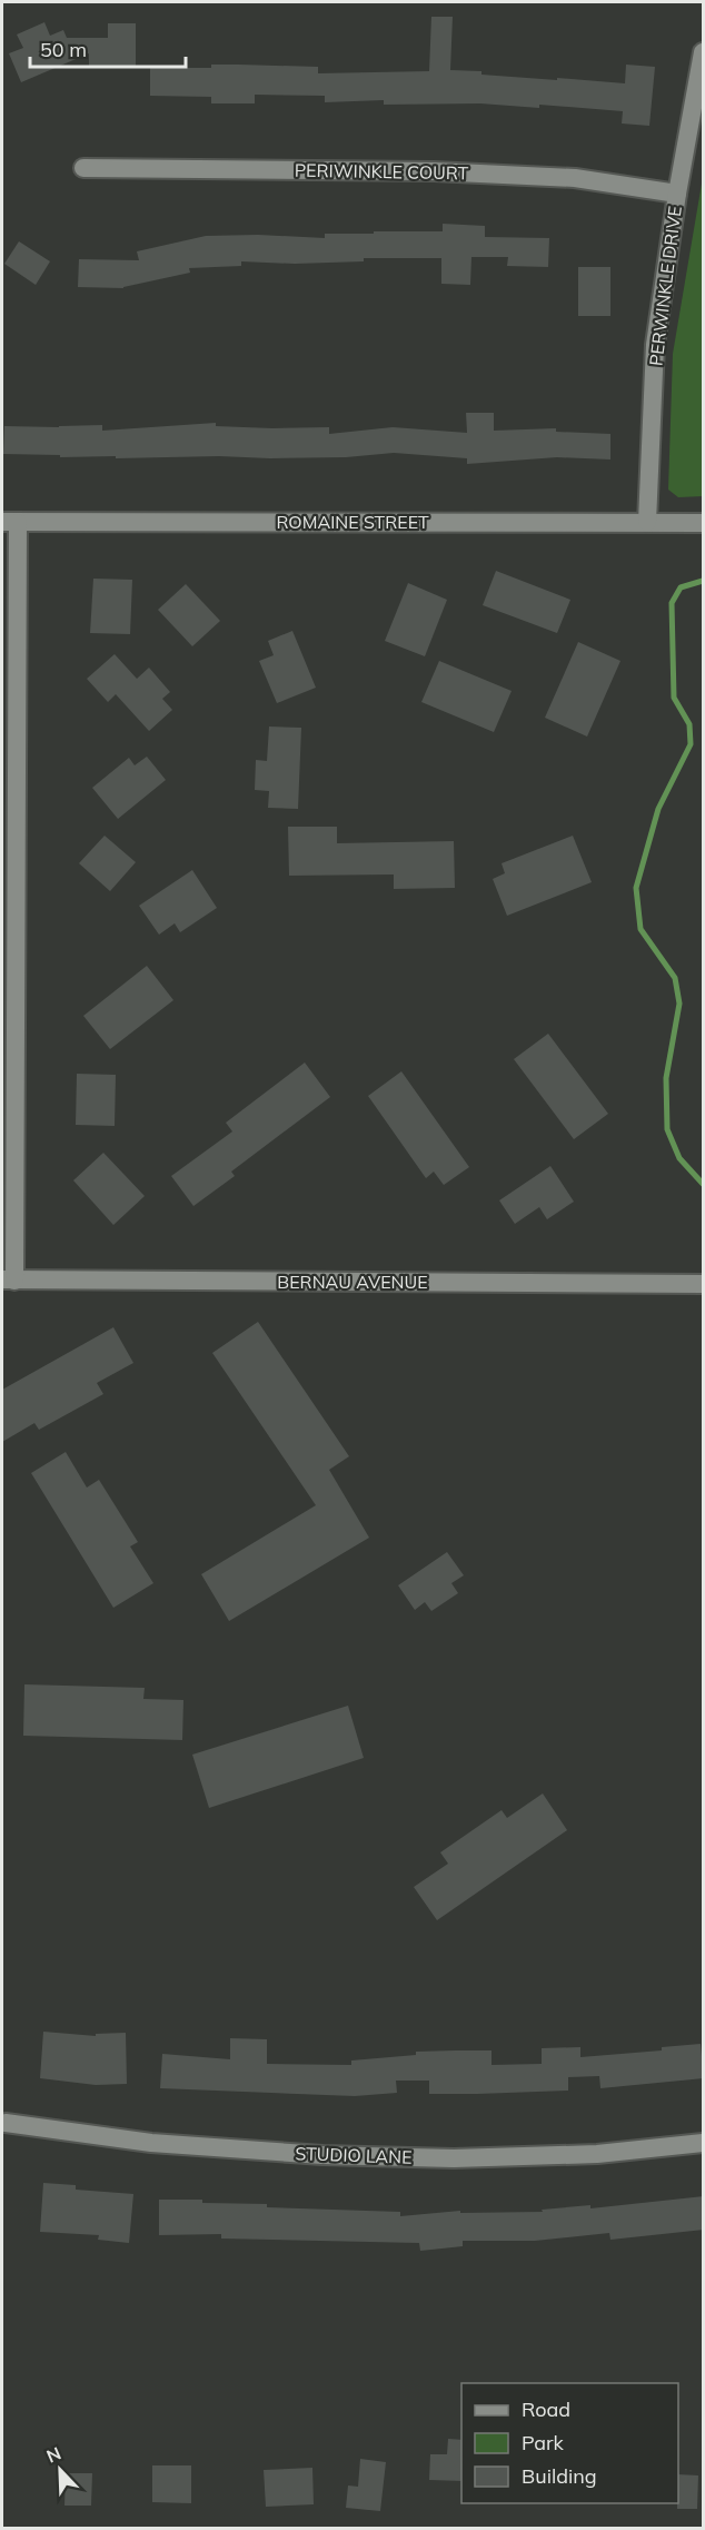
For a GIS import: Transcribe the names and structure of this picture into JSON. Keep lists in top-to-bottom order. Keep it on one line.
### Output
{"streets":{"street":["PERIWINKLE COURT","PERWINKLE DRIVE","ROMAINE STREET","BERNAU AVENUE","STUDIO LANE"]},"crossings":[["PERIWINKLE COURT","PERWINKLE DRIVE"],["PERWINKLE DRIVE","ROMAINE STREET"]],"legend":["Road","Park","Building"],"scale_bar":"50 m","north":"top left"}
